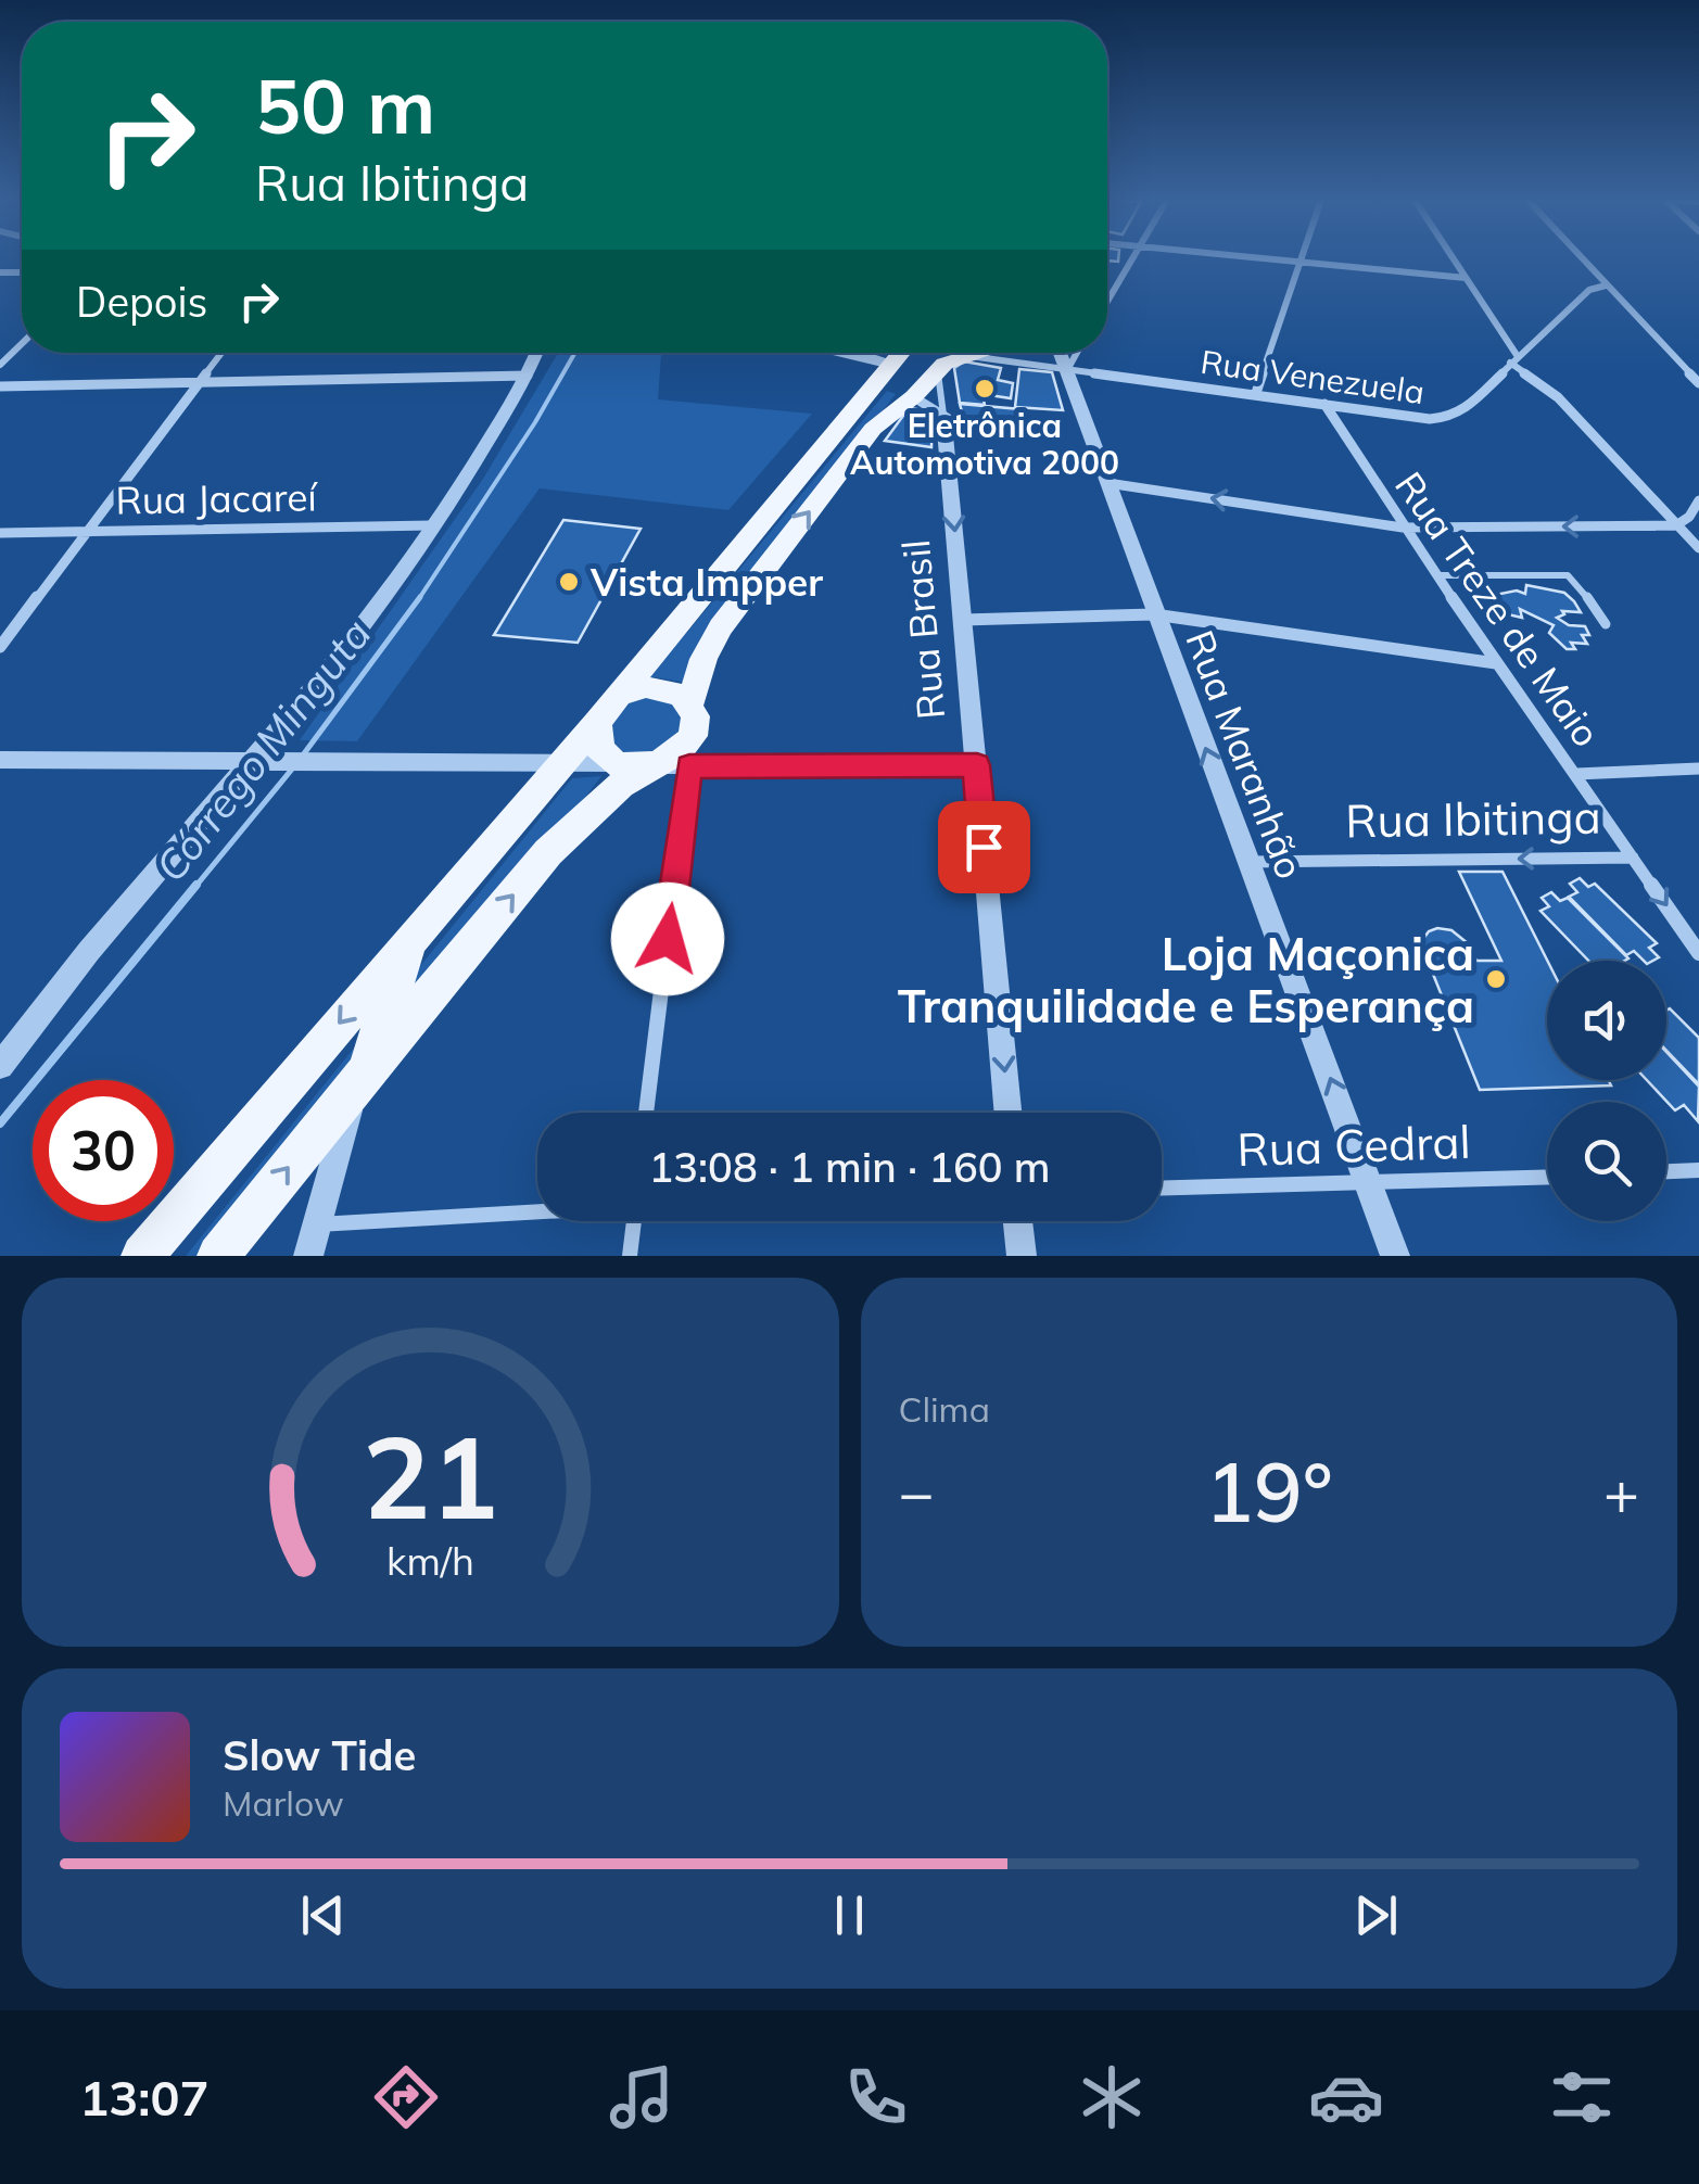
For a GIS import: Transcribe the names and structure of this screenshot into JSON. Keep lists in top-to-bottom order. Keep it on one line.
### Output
{"streets":{"street":["Rua Venezuela","Rua Jacareí","Rua Treze de Maio","Rua Brasil","Rua Maranhão","Rua Ibitinga","Rua Cedral"]},"crossings":[["Rua Venezuela","Rua Treze de Maio"],["Rua Venezuela","Rua Maranhão"],["Rua Treze de Maio","Rua Ibitinga"],["Rua Maranhão","Rua Ibitinga"],["Rua Maranhão","Rua Cedral"]],"one_way":["Rua Brasil","Rua Maranhão","Rua Ibitinga"],"water":["Córrego Minguta"],"places":["Eletrônica Automotiva 2000","Vista Impper","Loja Maçonica Tranquilidade e Esperança"],"page":{"turn":["50 m","Rua Ibitinga"],"then":"Depois","limit":"30","trip":"13:08 · 1 min · 160 m","tile":"Clima","heat":["−","19°","+"],"song":["Slow Tide","Marlow"],"tabs":"13:07","gauge":["21","km/h"]}}
